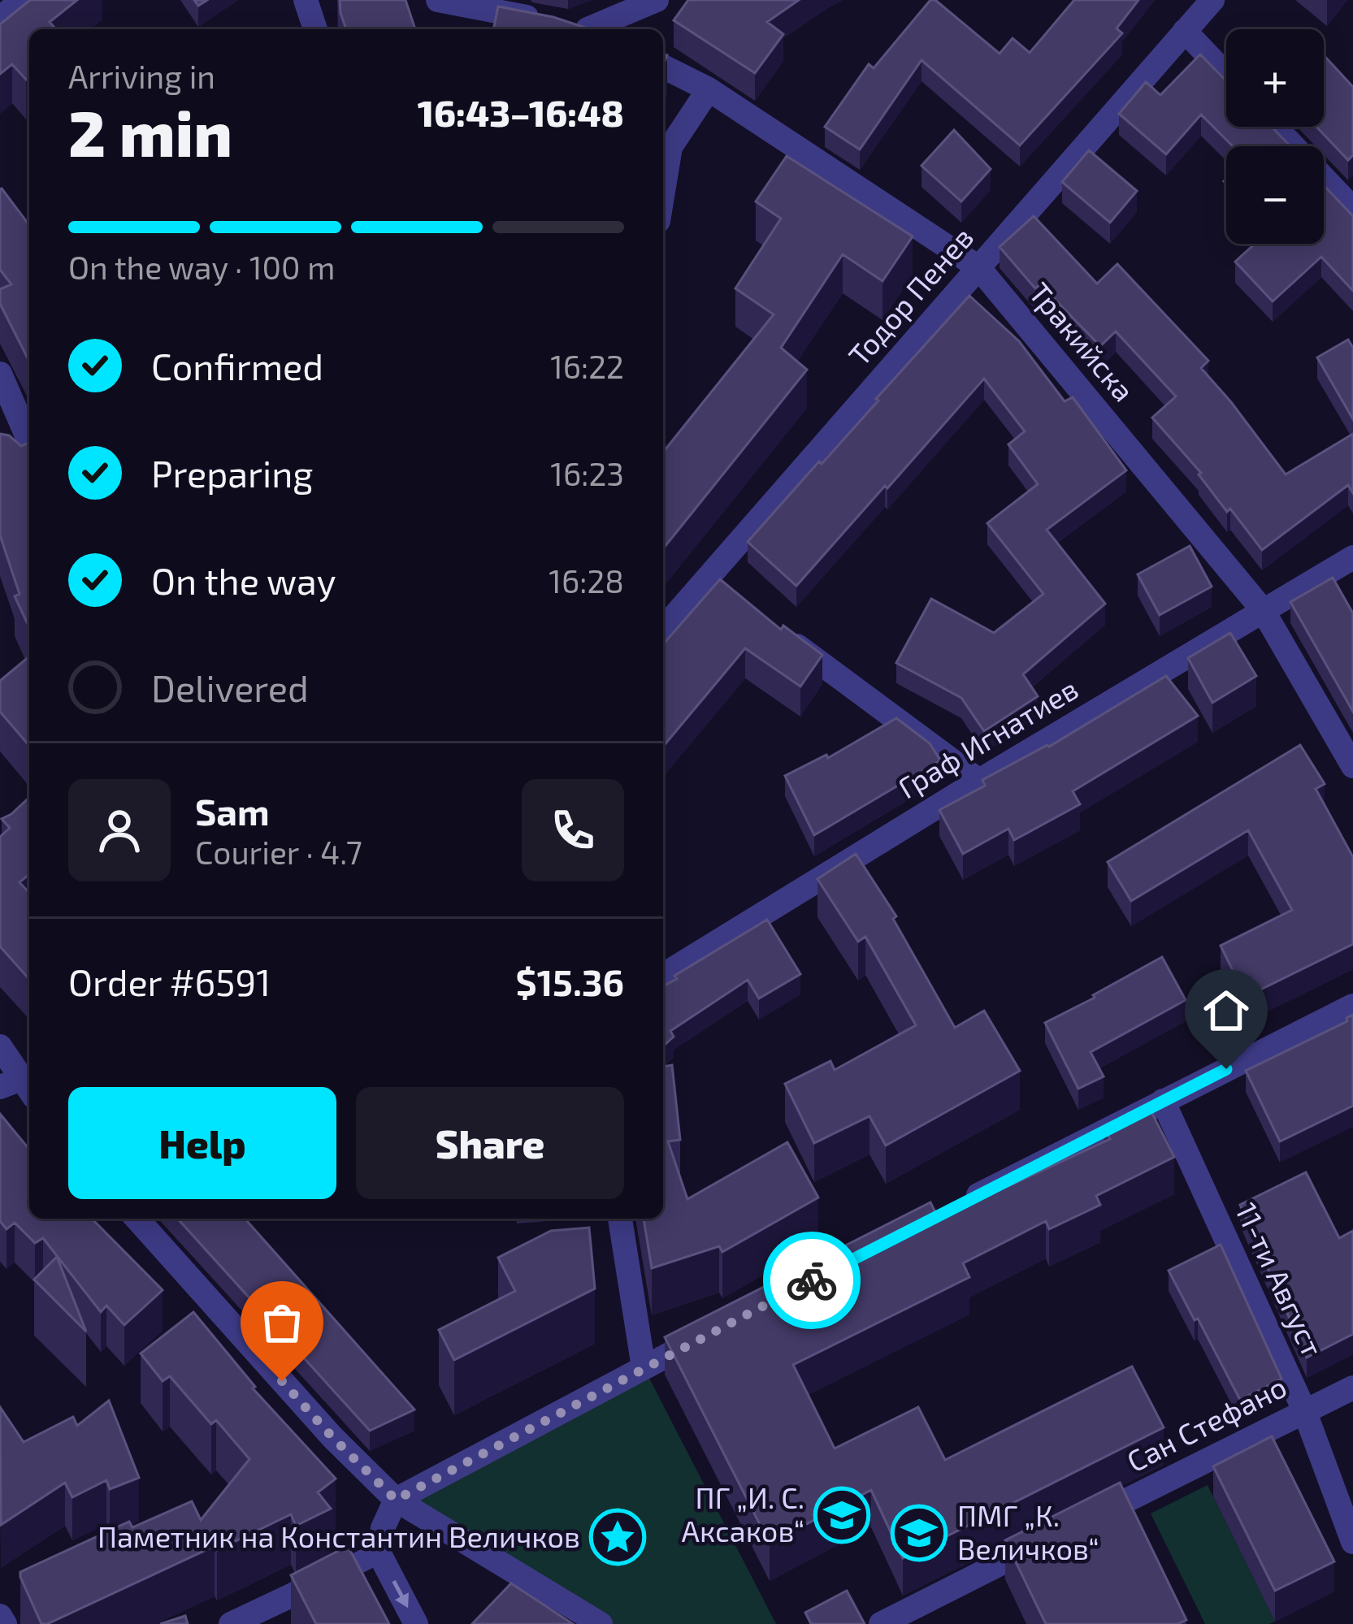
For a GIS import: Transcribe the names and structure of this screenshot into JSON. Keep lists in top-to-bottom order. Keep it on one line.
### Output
{"streets":{"street":["Тодор Пенев","Тракийска","Граф Игнатиев","11-ти Август","Сан Стефано"]},"crossings":[["Тодор Пенев","Тракийска"],["Тракийска","Граф Игнатиев"],["11-ти Август","Сан Стефано"]],"places":{"school or university":["ПГ „И. С. Аксаков“","ПМГ „К. Величков“"],"place":["Паметник на Константин Величков"]},"page":{"map_buttons":["+","−"],"heading":["2 min","Arriving in","16:43–16:48"],"panel":["Sam","Courier · 4.7","Order #6591","$15.36"],"bar":"On the way · 100 m","list":[["Confirmed","16:22"],["Preparing","16:23"],["On the way","16:28"],"Delivered"],"buttons":["Help","Share"]}}
